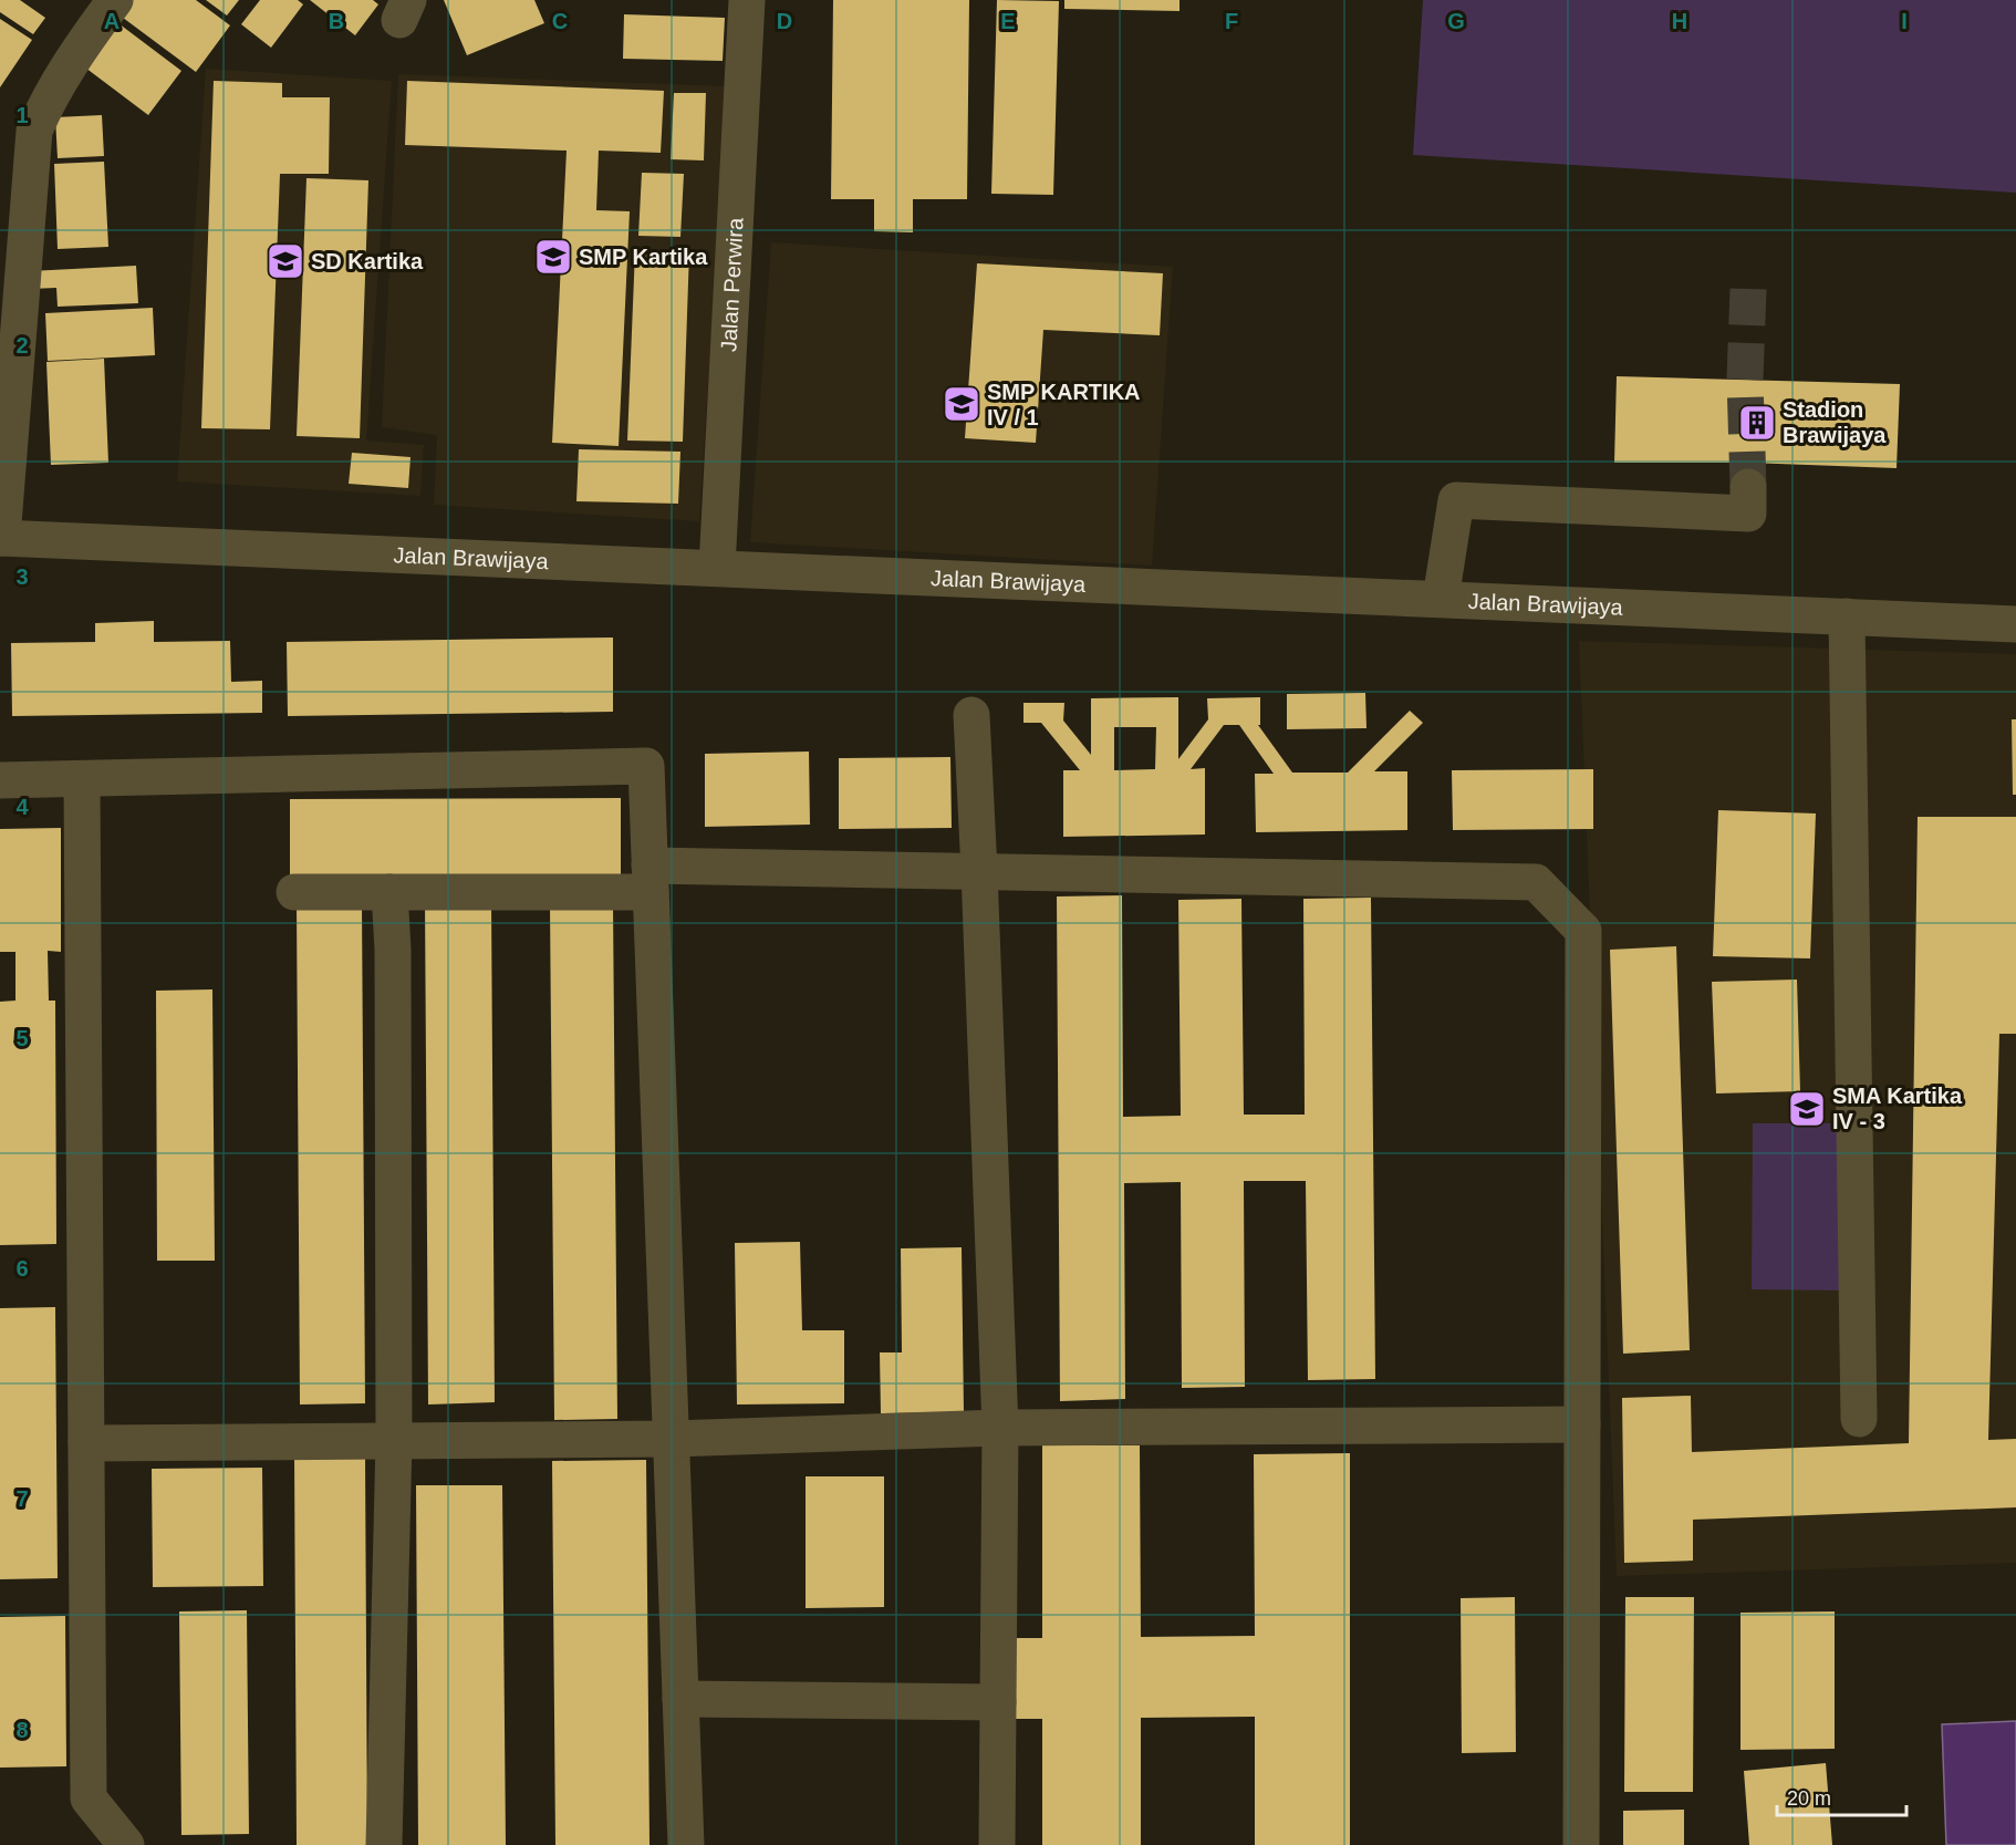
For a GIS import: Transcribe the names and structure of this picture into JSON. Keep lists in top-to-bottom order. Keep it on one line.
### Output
{"streets":{"street":["Jalan Perwira","Jalan Brawijaya"]},"crossings":[["Jalan Perwira","Jalan Brawijaya"]],"places":{"school or university":["SMP Kartika","SD Kartika","SMP KARTIKA IV / 1","SMA Kartika IV - 3"],"building":["Stadion Brawijaya"]},"scale_bar":"20 m","grid":{"columns":["A","B","C","D","E","F","G","H","I"],"rows":["1","2","3","4","5","6","7","8"]}}
